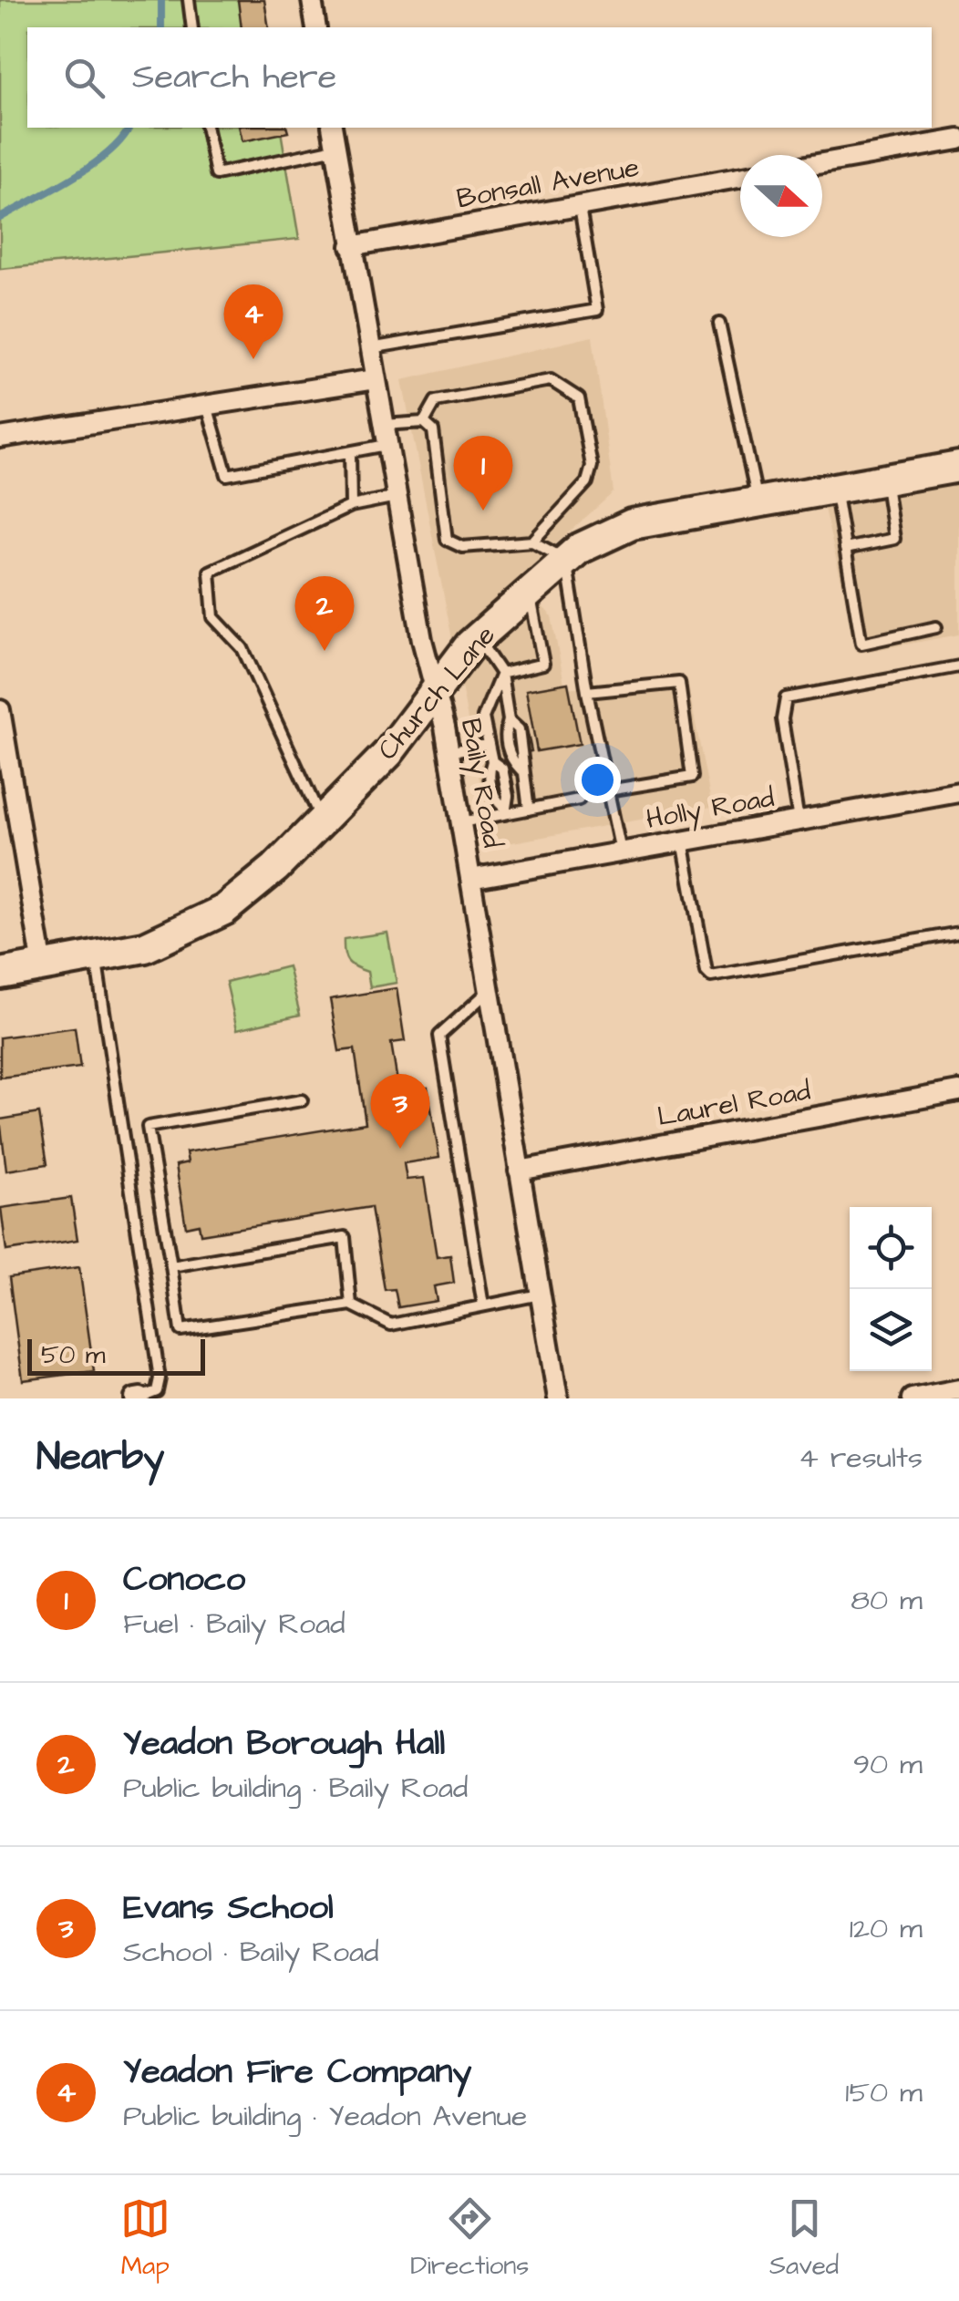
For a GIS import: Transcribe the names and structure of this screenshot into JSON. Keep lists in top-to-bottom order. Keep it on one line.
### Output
{"streets":{"main road":["Church Lane"],"street":["Bonsall Avenue","Baily Road","Holly Road","Laurel Road"]},"crossings":[["Bonsall Avenue","Baily Road"],["Church Lane","Baily Road"],["Baily Road","Holly Road"],["Baily Road","Laurel Road"]],"scale_bar":"50 m","north":"right","page":{"search":"Search here","pins":["4","1","2","3"],"scale":"50 m","heading":["Nearby","4 results"],"list":[{"mark":"1","name":"Conoco","note":"Fuel · Baily Road","value":"80 m"},{"mark":"2","name":"Yeadon Borough Hall","note":"Public building · Baily Road","value":"90 m"},{"mark":"3","name":"Evans School","note":"School · Baily Road","value":"120 m"},{"mark":"4","name":"Yeadon Fire Company","note":"Public building · Yeadon Avenue","value":"150 m"}],"nav":["Map","Directions","Saved"]}}
